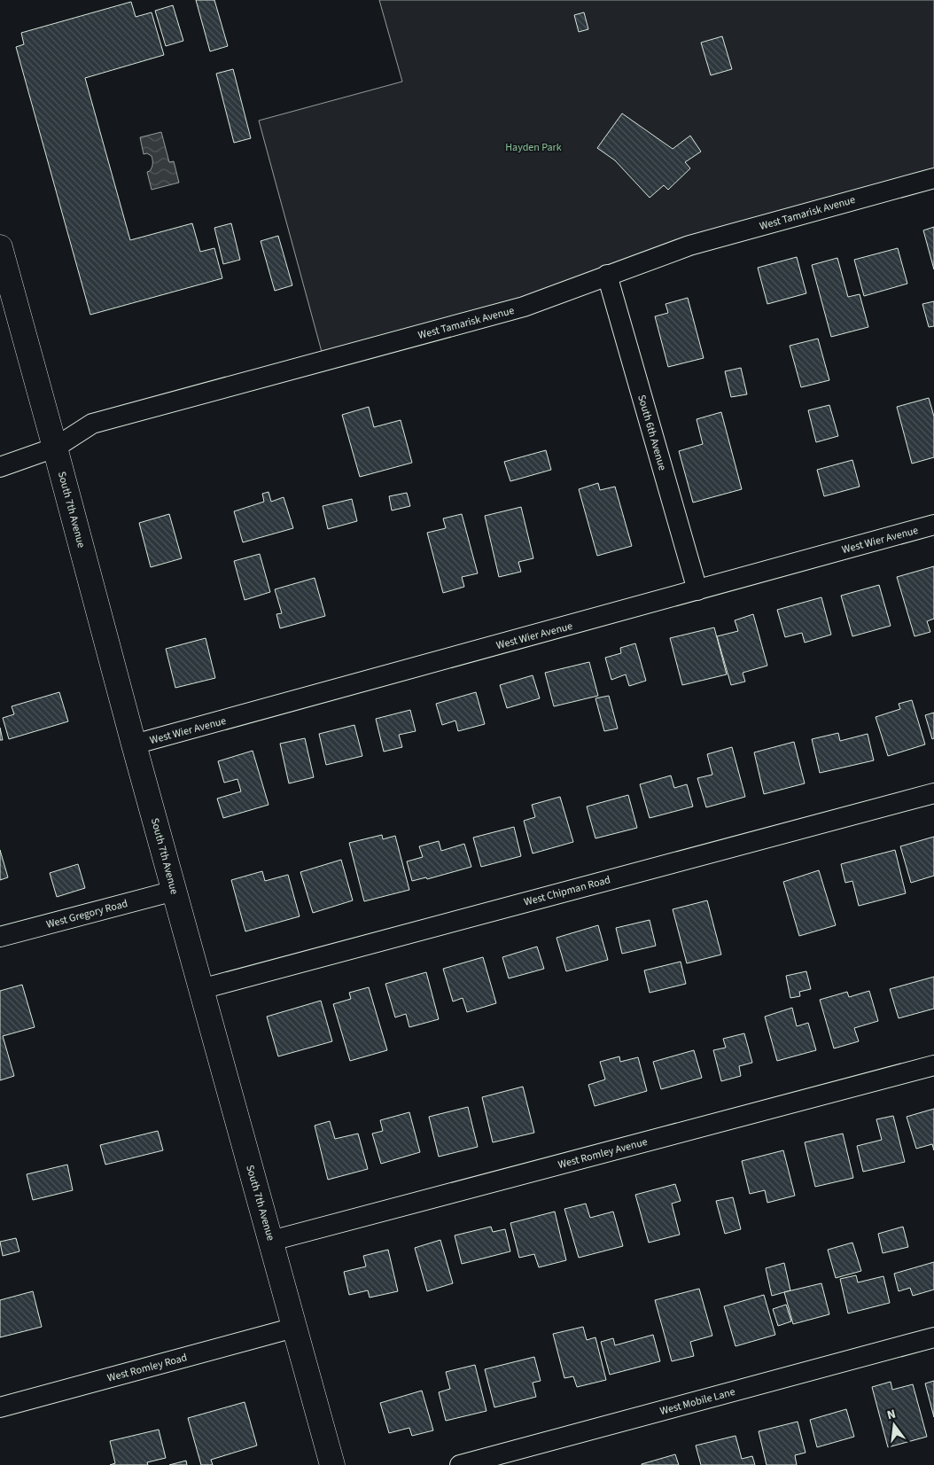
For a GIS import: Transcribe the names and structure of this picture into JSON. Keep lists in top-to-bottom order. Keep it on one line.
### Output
{"streets":{"main road":["South 7th Avenue"],"street":["West Tamarisk Avenue","South 6th Avenue","West Wier Avenue","West Chipman Road","West Gregory Road","West Romley Avenue","West Romley Road","West Mobile Lane"]},"crossings":[["West Tamarisk Avenue","South 6th Avenue"],["West Tamarisk Avenue","South 7th Avenue"],["South 6th Avenue","West Wier Avenue"],["South 7th Avenue","West Wier Avenue"],["South 7th Avenue","West Chipman Road"],["South 7th Avenue","West Gregory Road"],["South 7th Avenue","West Romley Avenue"],["South 7th Avenue","West Romley Road"]],"parks":["Hayden Park"],"north":"top"}
